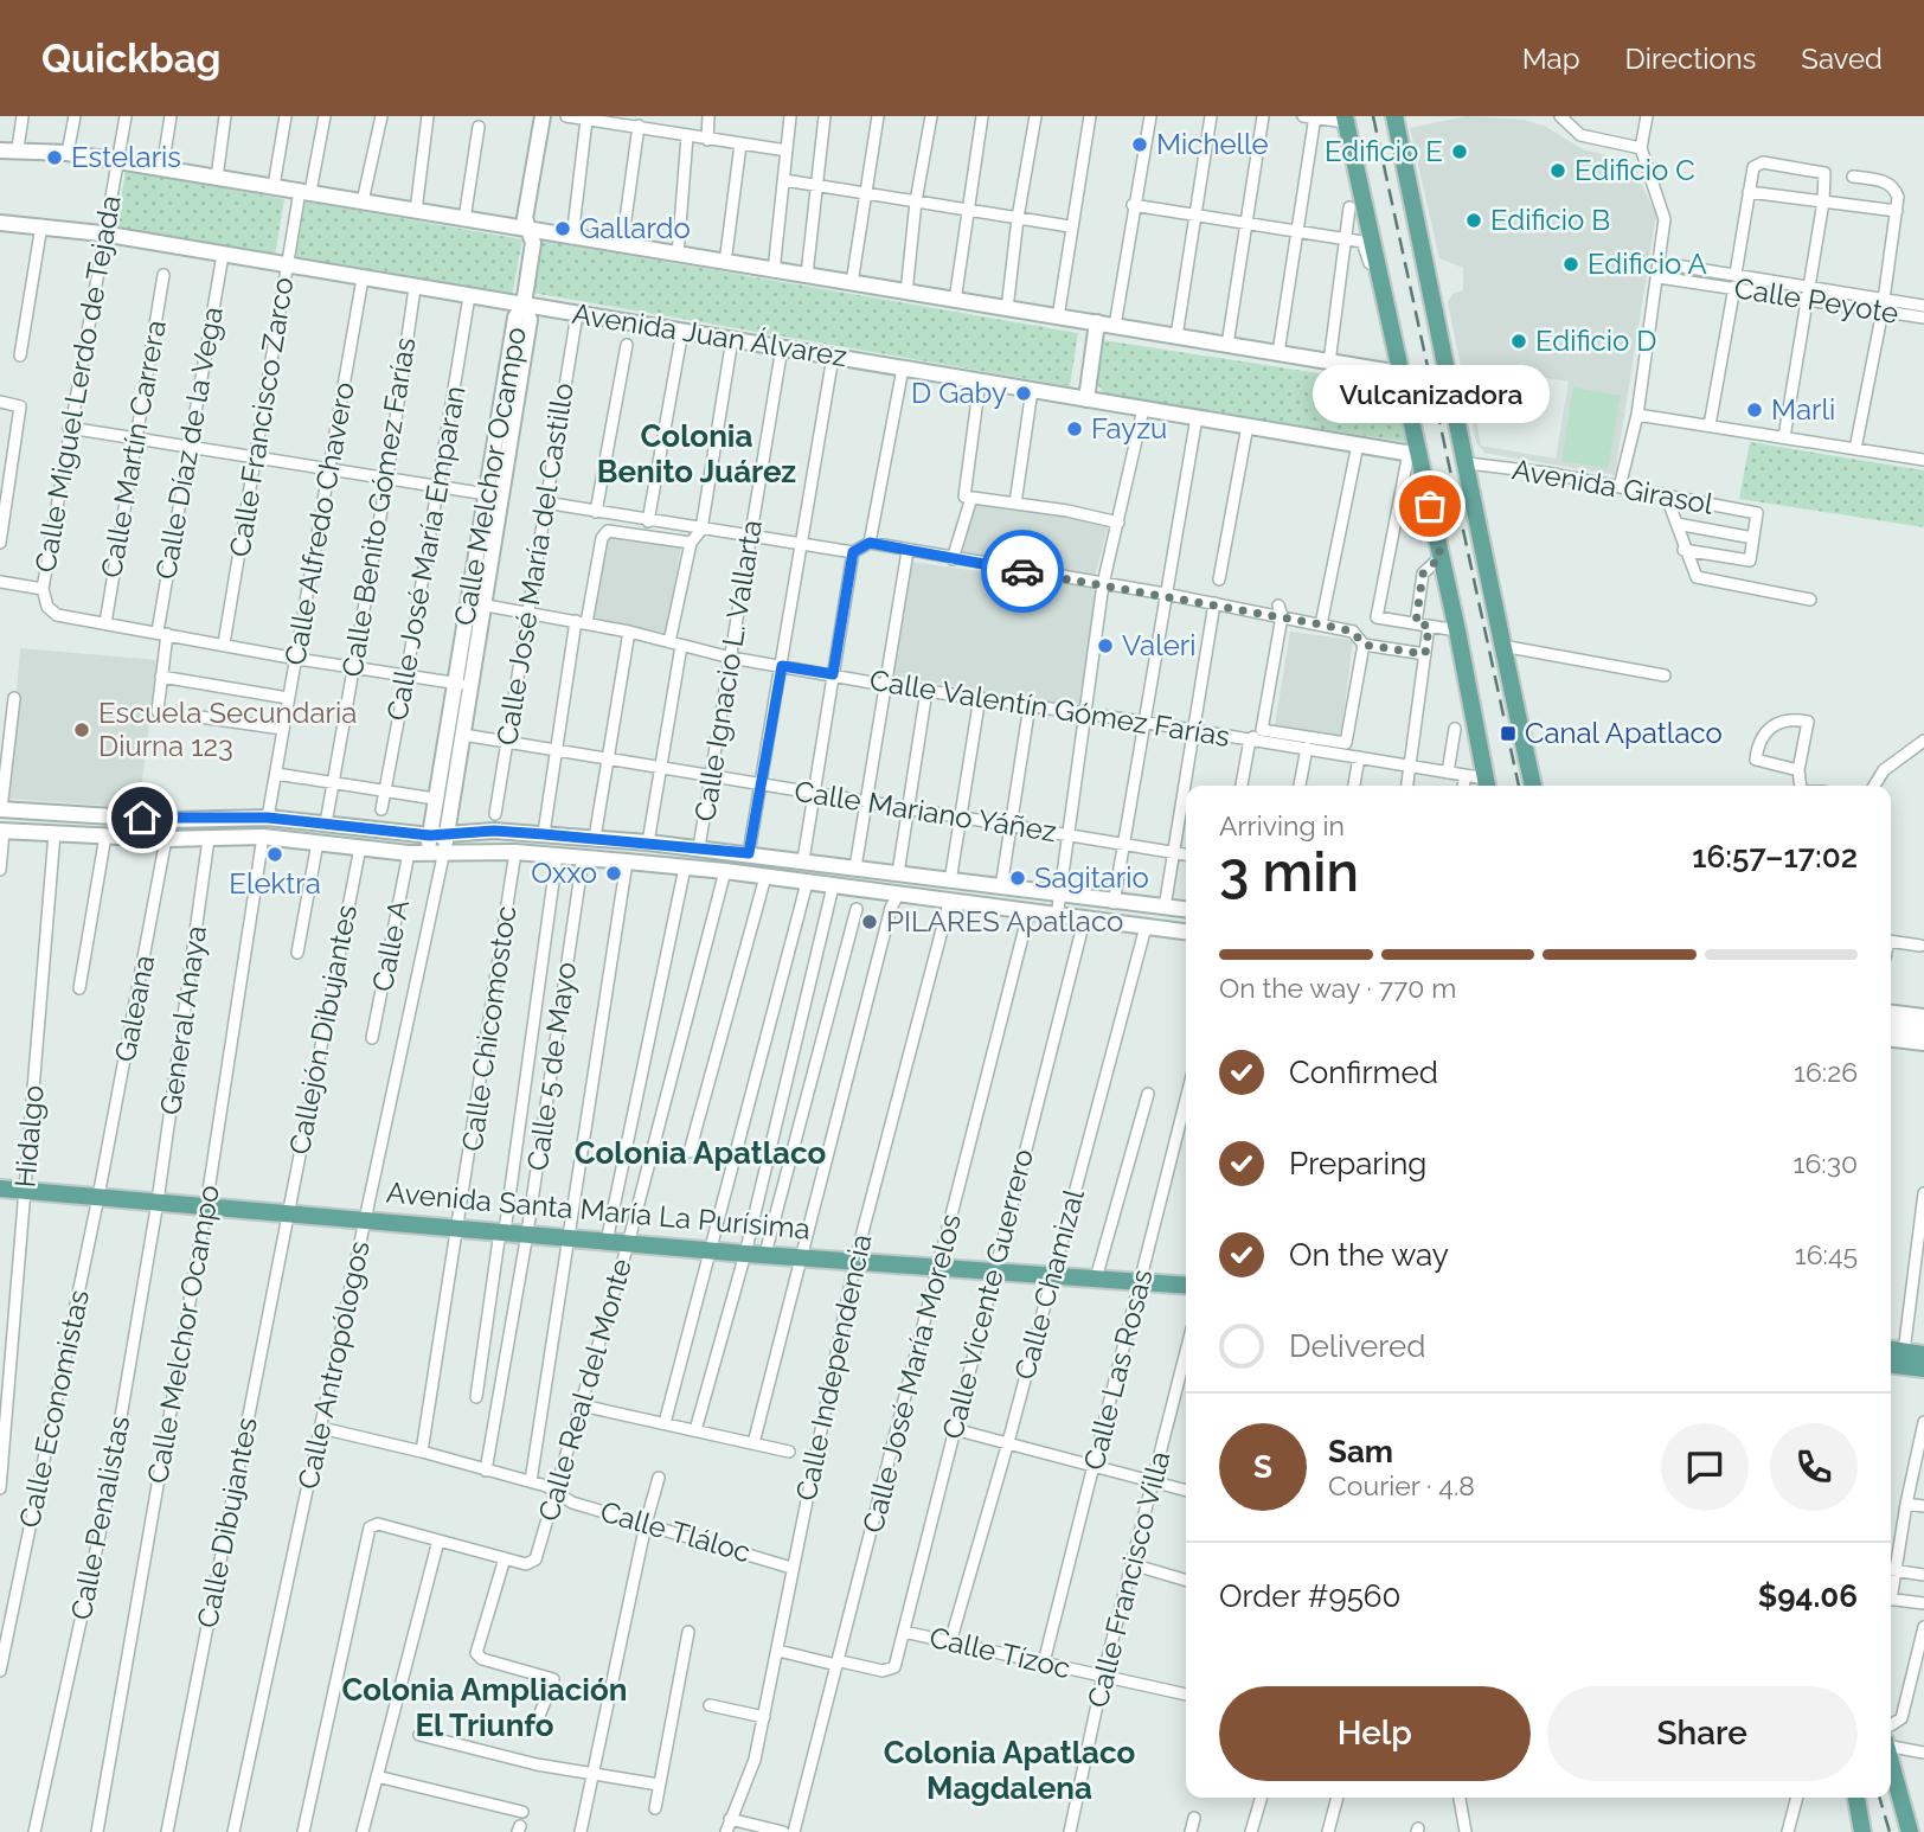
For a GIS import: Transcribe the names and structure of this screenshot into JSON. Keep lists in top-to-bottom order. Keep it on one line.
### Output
{"streets":{"main road":["Avenida Santa María La Purísima"],"street":["Calle Peyote","Avenida Juan Álvarez","Calle Miguel Lerdo de Tejada","Calle Francisco Zarco","Calle Díaz de la Vega","Calle Martín Carrera","Calle Melchor Ocampo","Avenida Girasol","Calle Benito Gómez Farías","Calle Alfredo Chavero","Calle José María Emparan","Calle José María del Castillo","Calle Ignacio L. Vallarta","Calle Valentín Gómez Farías","Calle Mariano Yáñez","Calle A","Galeana","General Anaya","Calle Chicomostoc","Callejón Dibujantes","Calle 5 de Mayo","Hidalgo","Calle Chamizal","Calle Vicente Guerrero","Calle Antropólogos","Calle Independencia","Calle Las Rosas","Calle José María Morelos","Calle Real del Monte","Calle Economistas","Calle Penalistas","Calle Dibujantes","Calle Tláloc","Calle Francisco Villa","Calle Tízoc"]},"crossings":[["Avenida Juan Álvarez","Calle Miguel Lerdo de Tejada"],["Avenida Juan Álvarez","Calle Francisco Zarco"],["Avenida Juan Álvarez","Calle Díaz de la Vega"],["Avenida Juan Álvarez","Calle Melchor Ocampo"],["Avenida Juan Álvarez","Calle Benito Gómez Farías"],["Avenida Juan Álvarez","Calle Alfredo Chavero"],["Avenida Juan Álvarez","Calle José María Emparan"],["Avenida Juan Álvarez","Calle José María del Castillo"],["Avenida Juan Álvarez","Calle Ignacio L. Vallarta"],["Calle Miguel Lerdo de Tejada","Calle Martín Carrera"],["Calle Díaz de la Vega","Calle Alfredo Chavero"],["Calle Melchor Ocampo","Calle Valentín Gómez Farías"],["Calle Melchor Ocampo","Calle Mariano Yáñez"],["Calle Melchor Ocampo","Avenida Santa María La Purísima"],["Calle Melchor Ocampo","Calle Antropólogos"],["Calle José María del Castillo","Calle Valentín Gómez Farías"],["Calle José María del Castillo","Calle Mariano Yáñez"],["Calle Ignacio L. Vallarta","Calle Valentín Gómez Farías"],["Calle Ignacio L. Vallarta","Calle Mariano Yáñez"],["Galeana","Avenida Santa María La Purísima"],["Galeana","Calle Economistas"],["General Anaya","Avenida Santa María La Purísima"],["General Anaya","Calle Penalistas"],["Calle Chicomostoc","Avenida Santa María La Purísima"],["Calle Chicomostoc","Calle Tláloc"],["Callejón Dibujantes","Avenida Santa María La Purísima"],["Callejón Dibujantes","Calle Dibujantes"],["Calle 5 de Mayo","Avenida Santa María La Purísima"],["Calle 5 de Mayo","Calle Tláloc"],["Hidalgo","Avenida Santa María La Purísima"],["Avenida Santa María La Purísima","Calle Chamizal"],["Avenida Santa María La Purísima","Calle Vicente Guerrero"],["Avenida Santa María La Purísima","Calle Antropólogos"],["Avenida Santa María La Purísima","Calle Independencia"],["Avenida Santa María La Purísima","Calle Las Rosas"],["Avenida Santa María La Purísima","Calle José María Morelos"],["Avenida Santa María La Purísima","Calle Real del Monte"],["Avenida Santa María La Purísima","Calle Economistas"],["Avenida Santa María La Purísima","Calle Penalistas"],["Avenida Santa María La Purísima","Calle Dibujantes"],["Calle Chamizal","Calle Tízoc"],["Calle Vicente Guerrero","Calle Tízoc"],["Calle Antropólogos","Calle Tláloc"],["Calle Independencia","Calle Tláloc"],["Calle Independencia","Calle Tízoc"],["Calle Las Rosas","Calle Tízoc"],["Calle José María Morelos","Calle Tízoc"],["Calle Real del Monte","Calle Tláloc"],["Calle Francisco Villa","Calle Tízoc"]],"districts":["Colonia Benito Juárez","Colonia Apatlaco","Colonia Ampliación El Triunfo","Colonia Apatlaco Magdalena"],"places":{"other":["Michelle","Edificio E","Estelaris","Edificio C","Edificio B","Gallardo","Edificio A","Edificio D","D Gaby","Marli","Fayzu","Vulcanizadora","Valeri","Escuela Secundaria Diurna 123","Elektra","Oxxo","Sagitario","PILARES Apatlaco"],"transit":["Canal Apatlaco"]},"page":{"header":"Quickbag","nav":["Map","Directions","Saved"],"bubble":"Vulcanizadora","heading":["3 min","Arriving in","16:57–17:02"],"panel":["Sam","Courier · 4.8","Order #9560","$94.06"],"bar":"On the way · 770 m","list":[["Confirmed","16:26"],["Preparing","16:30"],["On the way","16:45"],"Delivered"],"round":"S","buttons":["Help","Share"]}}
